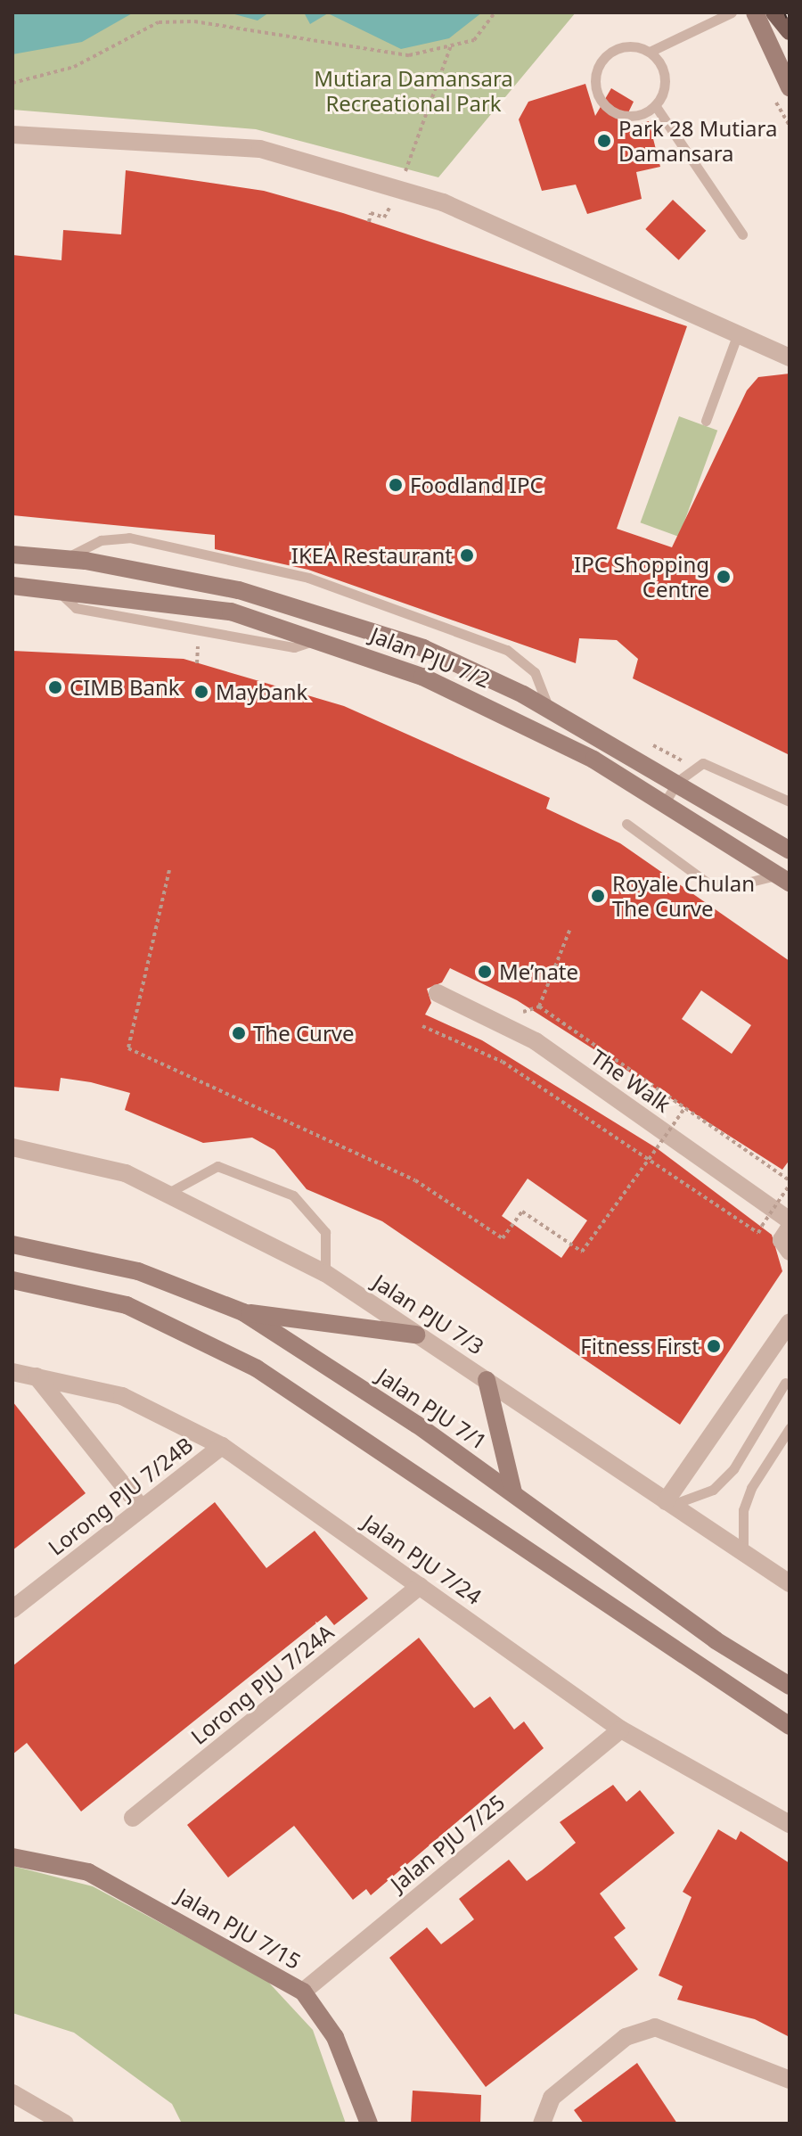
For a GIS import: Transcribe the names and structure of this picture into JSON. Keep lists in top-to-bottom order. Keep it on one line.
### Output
{"streets":{"street":["Jalan PJU 7/2","The Walk","Jalan PJU 7/3","Jalan PJU 7/1","Lorong PJU 7/24B","Jalan PJU 7/24","Lorong PJU 7/24A","Jalan PJU 7/25","Jalan PJU 7/15"]},"crossings":[["Lorong PJU 7/24B","Jalan PJU 7/24"],["Jalan PJU 7/24","Lorong PJU 7/24A"],["Jalan PJU 7/24","Jalan PJU 7/25"],["Jalan PJU 7/25","Jalan PJU 7/15"]],"parks":["Mutiara Damansara Recreational Park"],"places":["Park 28 Mutiara Damansara","Foodland IPC","IKEA Restaurant","IPC Shopping Centre","CIMB Bank","Maybank","Royale Chulan The Curve","Me’nate","The Curve","Fitness First"]}
